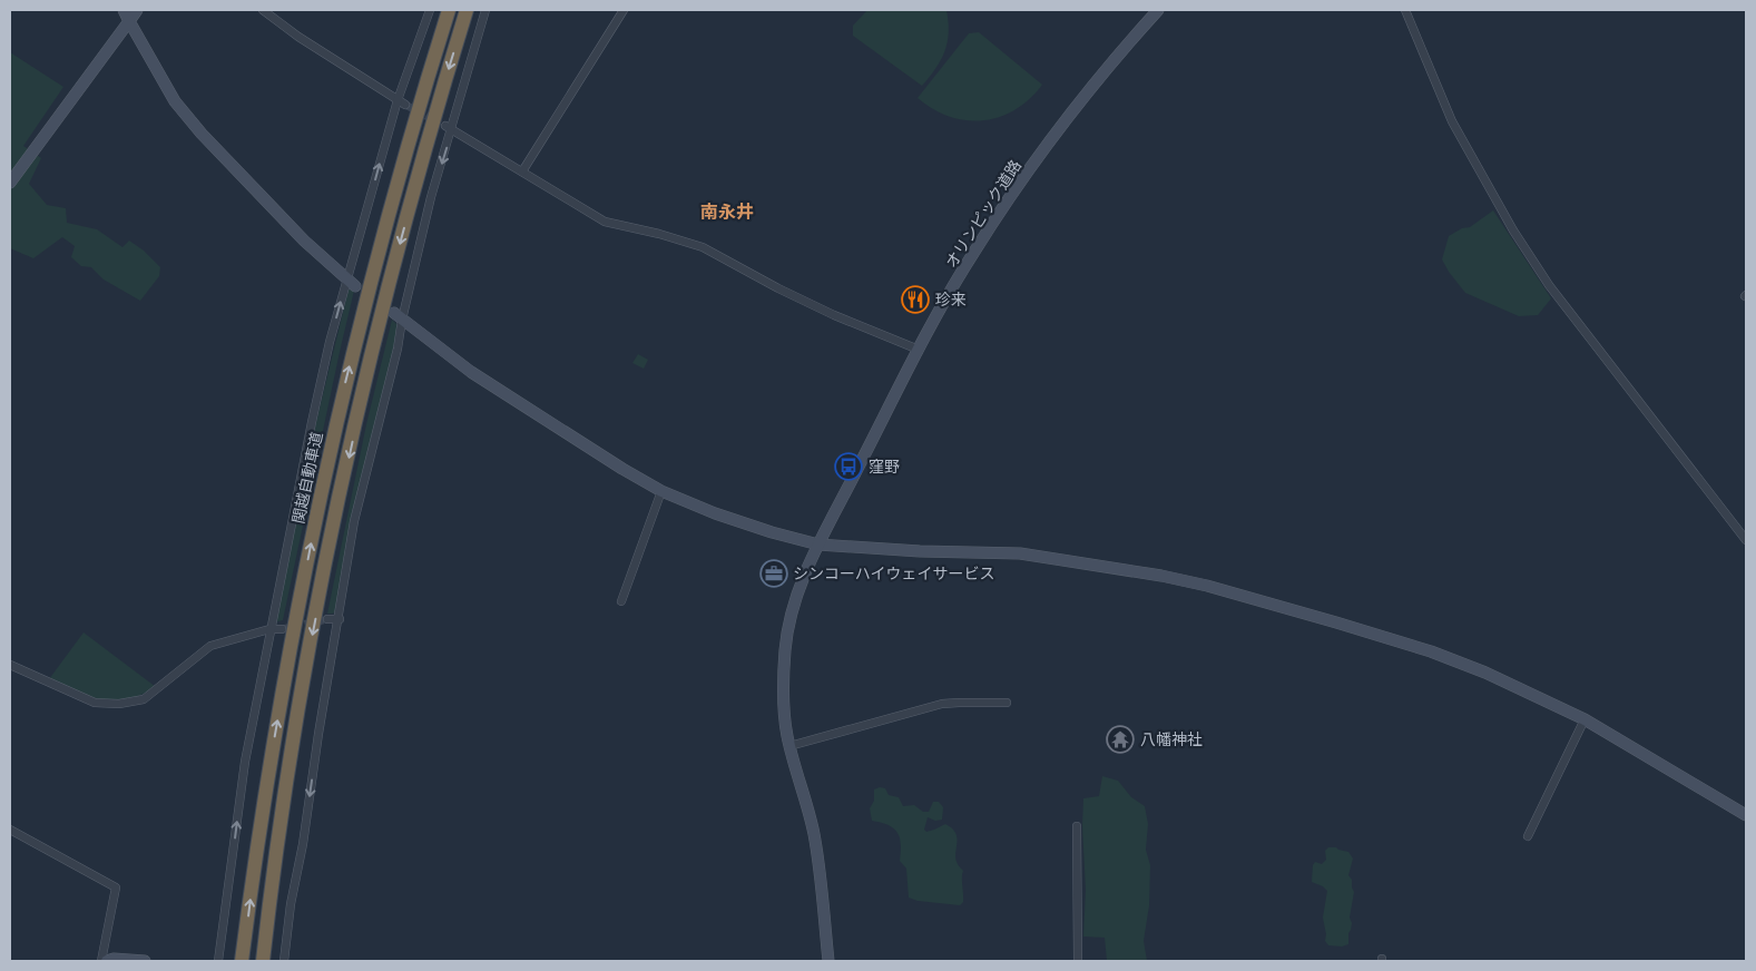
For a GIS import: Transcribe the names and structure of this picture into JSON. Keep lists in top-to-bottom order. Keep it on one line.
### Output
{"streets":{"highway":["関越自動車道"],"street":["オリンピック道路"]},"districts":["南永井"],"places":{"restaurant":["珍来"],"bus stop":["窪野"],"office":["シンコーハイウェイサービス"],"temple":["八幡神社"]}}
